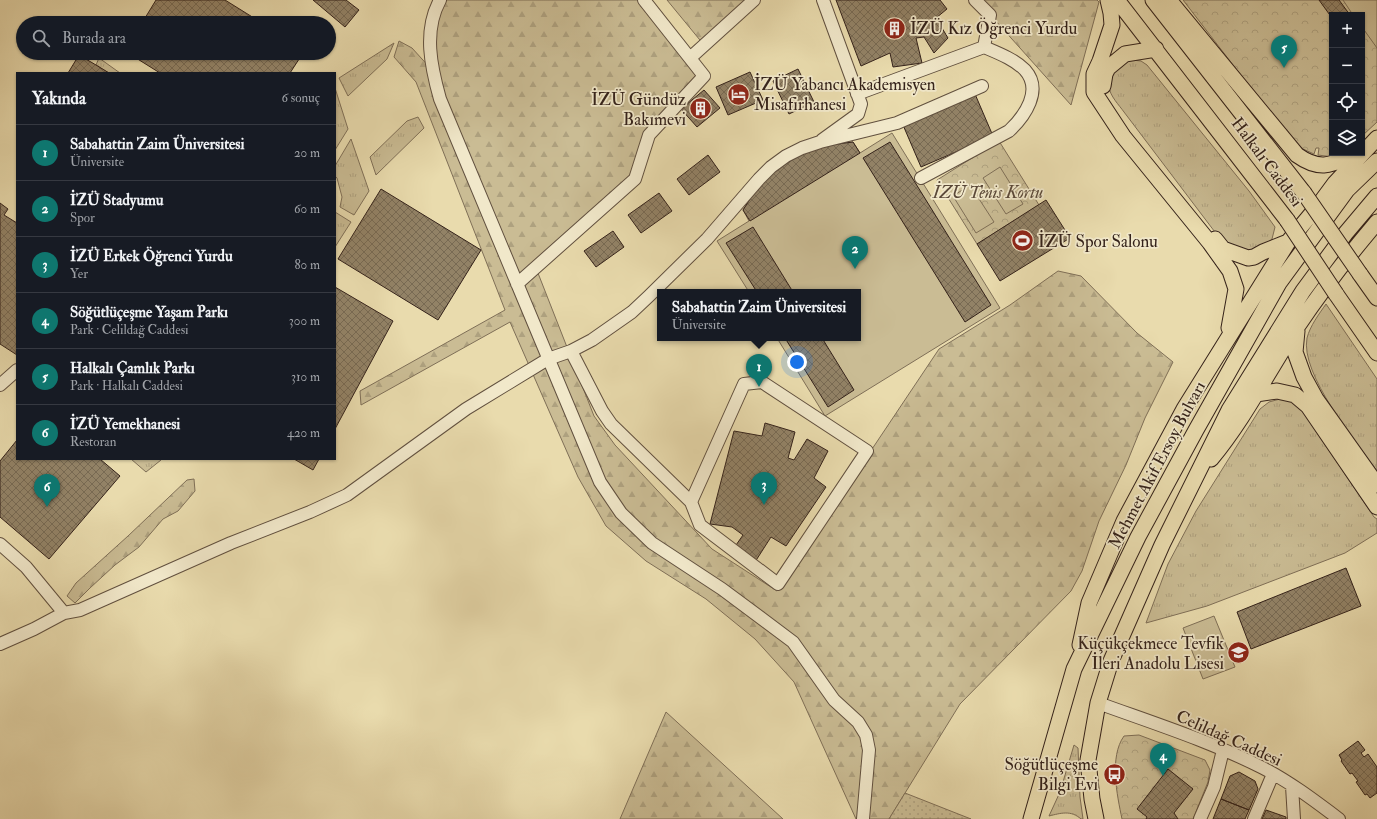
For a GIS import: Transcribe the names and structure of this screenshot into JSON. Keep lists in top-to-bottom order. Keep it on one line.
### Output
{"streets":{"main road":["Halkalı Caddesi","Mehmet Akif Ersoy Bulvarı"],"street":["Celildağ Caddesi"]},"parks":["İZÜ Tenis Kortu"],"places":{"building":["İZÜ Kız Öğrenci Yurdu","İZÜ Gündüz Bakımevi"],"hotel":["İZÜ Yabancı Akademisyen Misafirhanesi"],"sports":["İZÜ Spor Salonu"],"school or university":["Küçükçekmece Tevfik İleri Anadolu Lisesi"],"bus stop":["Söğütlüçeşme Bilgi Evi"]},"page":{"map_buttons":["+","−"],"search":"Burada ara","pins":["5","2","1","3","6","4"],"heading":["Yakında","6 sonuç"],"list":[{"mark":"1","name":"Sabahattin Zaim Üniversitesi","note":"Üniversite","value":"20 m"},{"mark":"2","name":"İZÜ Stadyumu","note":"Spor","value":"60 m"},{"mark":"3","name":"İZÜ Erkek Öğrenci Yurdu","note":"Yer","value":"80 m"},{"mark":"4","name":"Söğütlüçeşme Yaşam Parkı","note":"Park · Celildağ Caddesi","value":"300 m"},{"mark":"5","name":"Halkalı Çamlık Parkı","note":"Park · Halkalı Caddesi","value":"310 m"},{"mark":"6","name":"İZÜ Yemekhanesi","note":"Restoran","value":"420 m"}],"popup":["Sabahattin Zaim Üniversitesi","Üniversite"]}}
